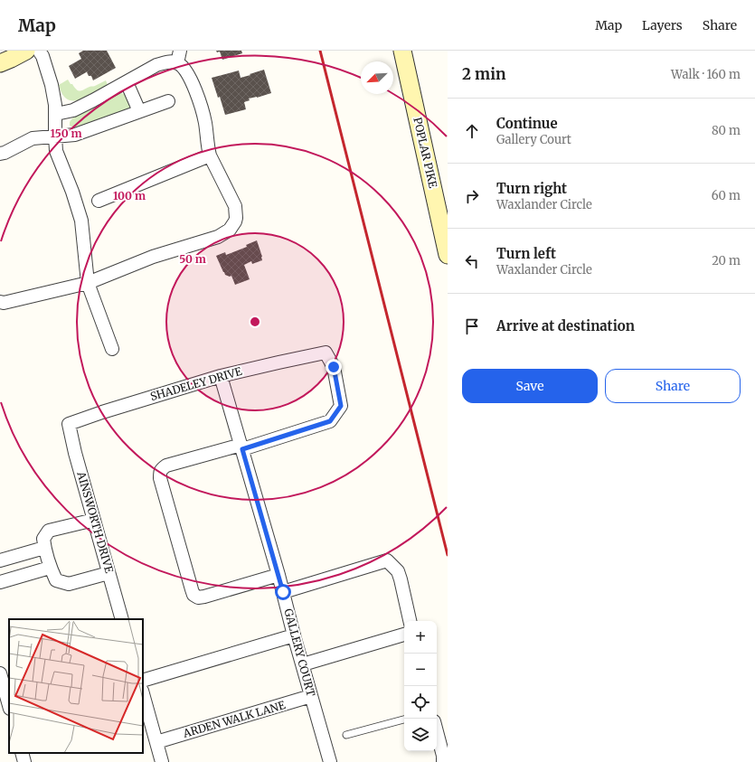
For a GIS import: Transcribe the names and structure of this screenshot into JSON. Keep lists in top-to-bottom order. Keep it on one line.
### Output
{"streets":{"main road":["POPLAR PIKE"],"street":["SHADELEY DRIVE","AINSWORTH DRIVE","GALLERY COURT","ARDEN WALK LANE"]},"crossings":[["SHADELEY DRIVE","AINSWORTH DRIVE"],["SHADELEY DRIVE","GALLERY COURT"],["GALLERY COURT","ARDEN WALK LANE"]],"north":"bottom left","page":{"header":"Map","nav":["Map","Layers","Share"],"heading":["2 min","Walk · 160 m"],"list":[["Continue","Gallery Court","80 m"],["Turn right","Waxlander Circle","60 m"],["Turn left","Waxlander Circle","20 m"],"Arrive at destination"],"buttons":["Save","Share"],"map_buttons":["+","−"]},"rings":["150 m","100 m","50 m"]}
